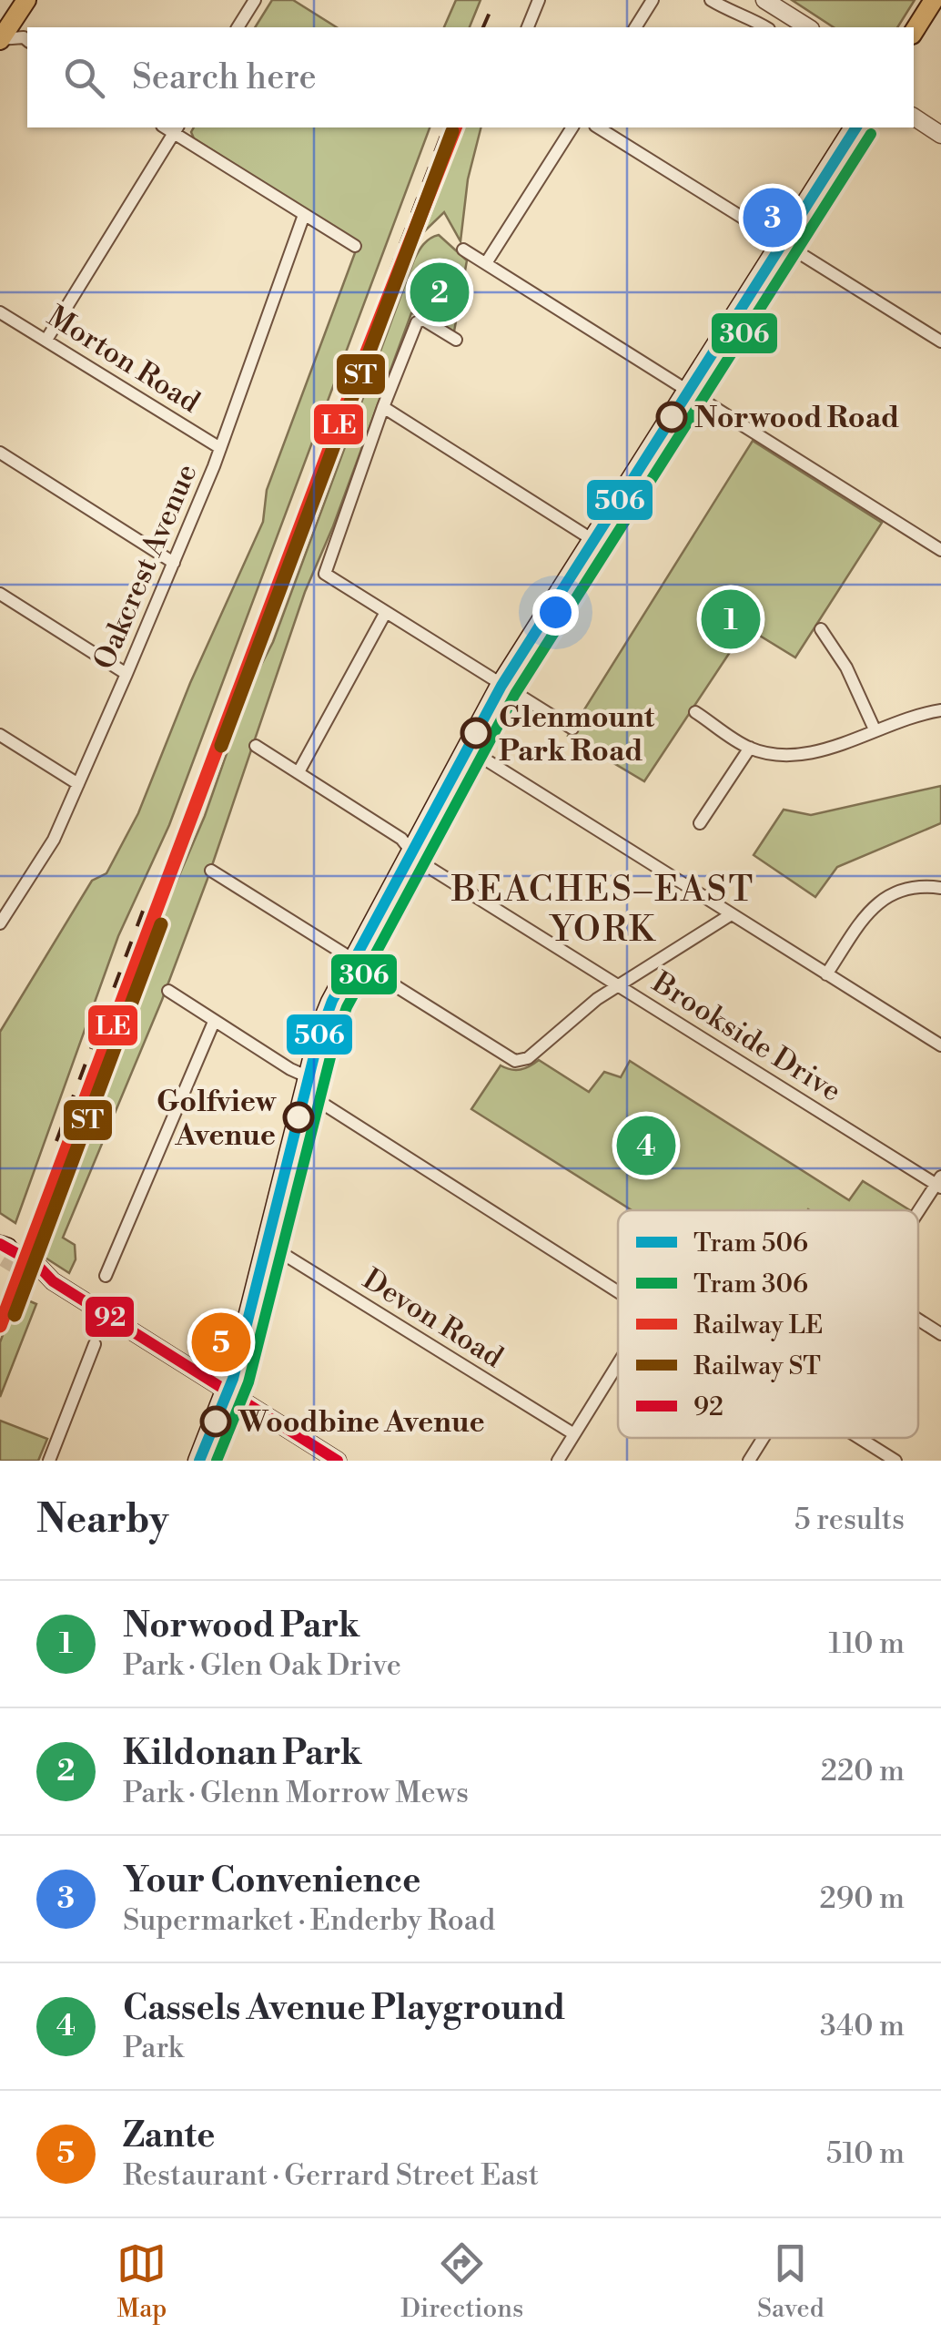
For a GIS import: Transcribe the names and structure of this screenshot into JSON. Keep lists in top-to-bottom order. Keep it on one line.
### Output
{"streets":{"street":["Morton Road","Oakcrest Avenue","Brookside Drive","Devon Road"]},"crossings":[["Morton Road","Oakcrest Avenue"]],"districts":["BEACHES–EAST YORK"],"places":["Norwood Road","Glenmount Park Road","Golfview Avenue","Woodbine Avenue"],"lines":["tram line 506","rail line LE","rail line ST","tram line 306","transit line 92"],"legend":["Tram 506","Tram 306","Railway LE","Railway ST","92"],"page":{"search":"Search here","pins":["3","2","1","4","5"],"heading":["Nearby","5 results"],"list":[{"mark":"1","name":"Norwood Park","note":"Park · Glen Oak Drive","value":"110 m"},{"mark":"2","name":"Kildonan Park","note":"Park · Glenn Morrow Mews","value":"220 m"},{"mark":"3","name":"Your Convenience","note":"Supermarket · Enderby Road","value":"290 m"},{"mark":"4","name":"Cassels Avenue Playground","note":"Park","value":"340 m"},{"mark":"5","name":"Zante","note":"Restaurant · Gerrard Street East","value":"510 m"}],"nav":["Map","Directions","Saved"]}}
